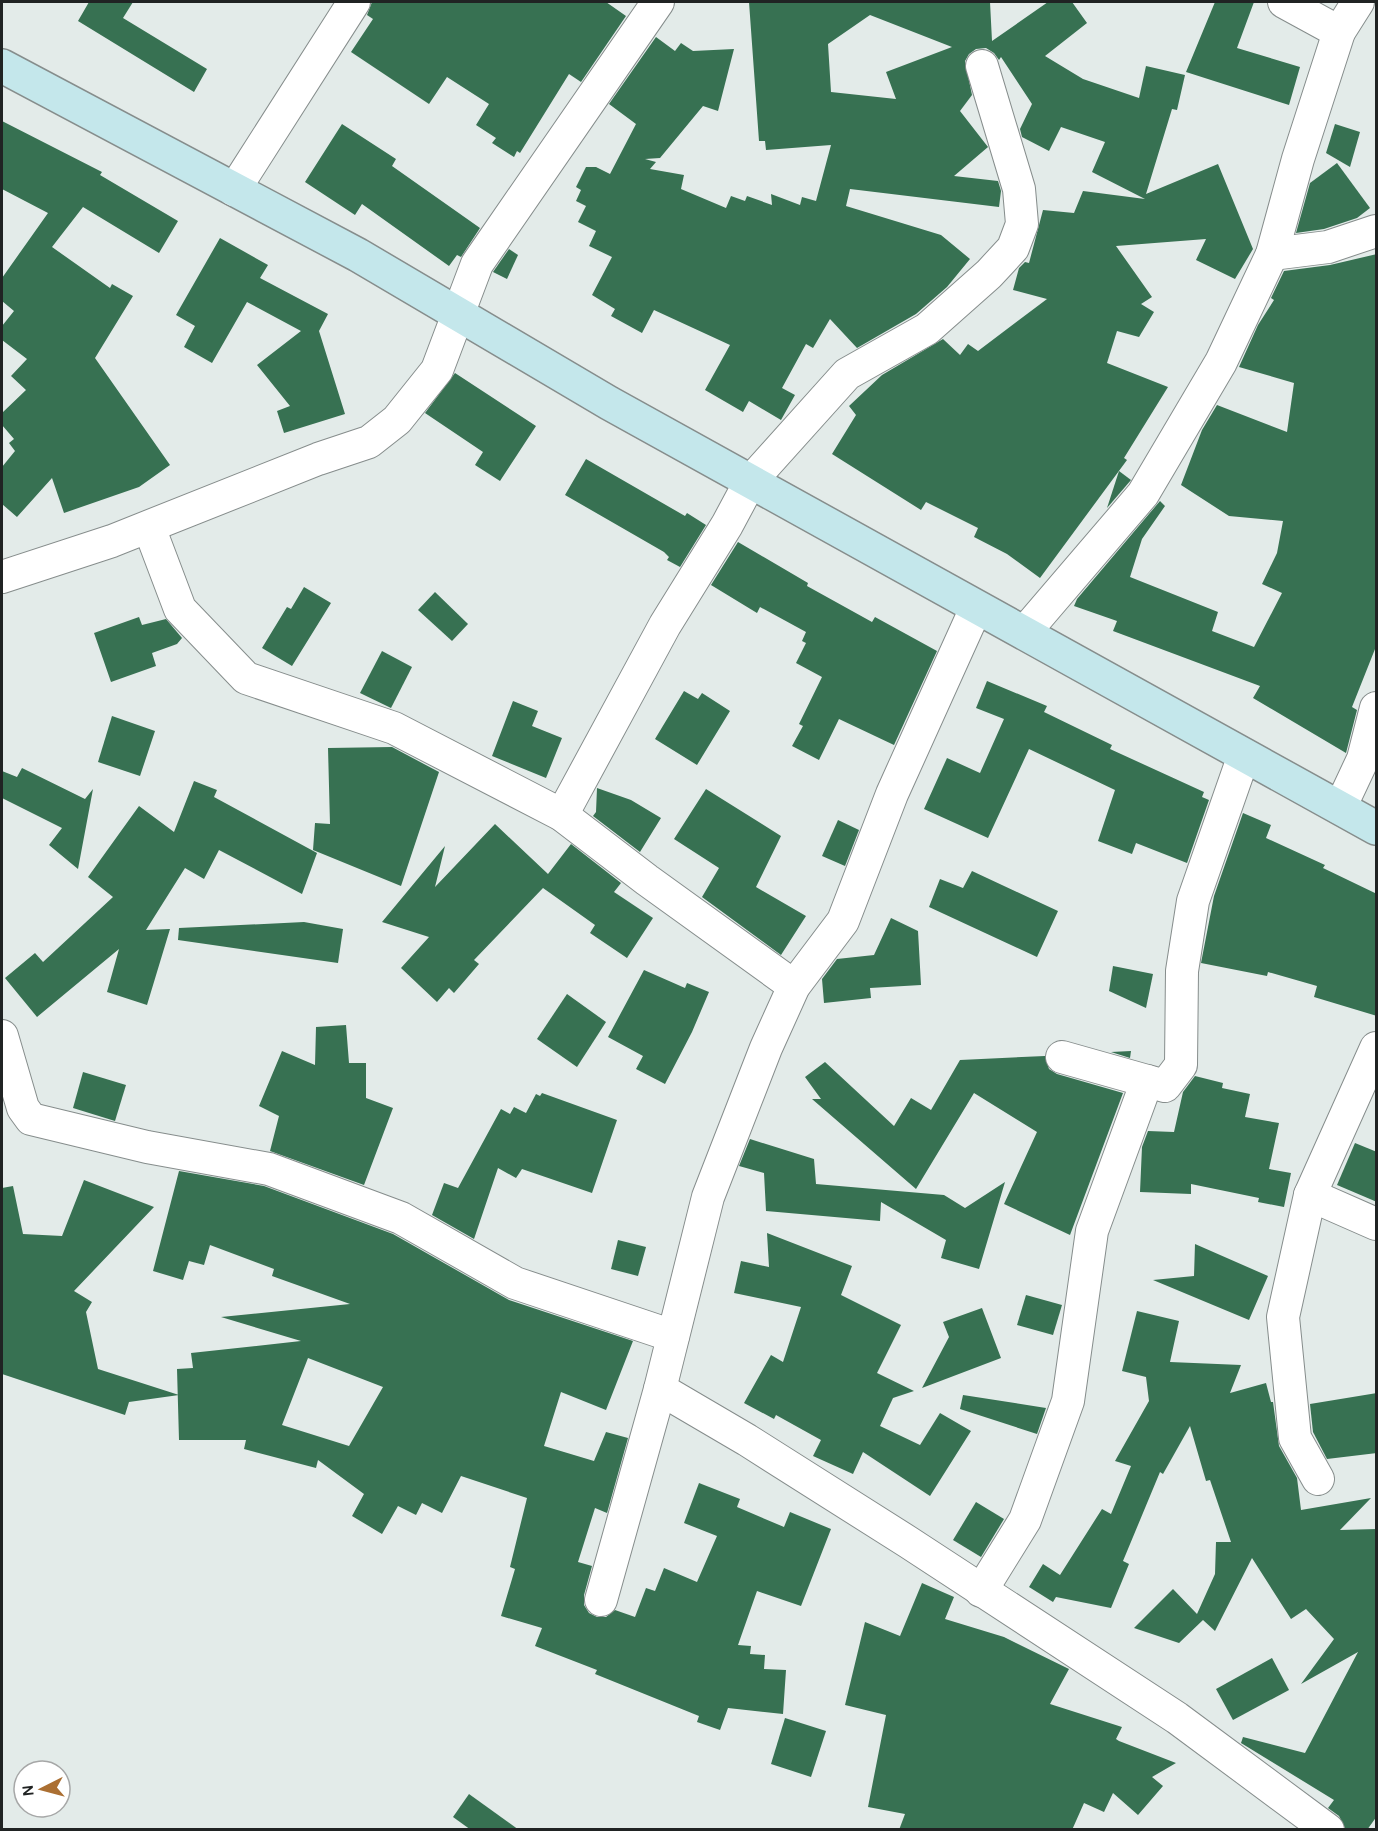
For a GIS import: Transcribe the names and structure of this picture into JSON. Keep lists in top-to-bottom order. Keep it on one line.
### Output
{"north":"left"}
